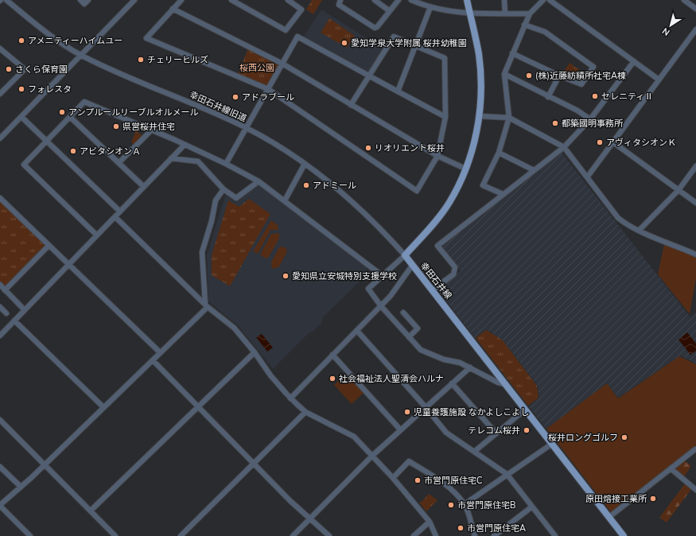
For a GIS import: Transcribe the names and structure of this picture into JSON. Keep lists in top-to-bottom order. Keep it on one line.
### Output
{"streets":{"main road":["幸田石井線"],"street":["幸田石井線旧道"]},"crossings":[["幸田石井線旧道","幸田石井線"]],"parks":["桜西公園"],"places":["アメニティーハイムユー","愛知学泉大学附属 桜井幼稚園","チェリーヒルズ","さくら保育園","(株)近藤紡績所社宅A棟","フォレスタ","セレニティⅡ","アドラブール","アンプルールリーブルオルメール","都築國明事務所","県営桜井住宅","アヴィタシオンＫ","リオリエント桜井","アビタシオンＡ","アドミール","愛知県立安城特別支援学校","社会福祉法人聖清会ハルナ","児童養護施設 なかよしこよし","テレコム桜井","桜井ロングゴルフ","市営門原住宅C","原田熔接工業所","市営門原住宅B","市営門原住宅A"],"north":"bottom left"}
